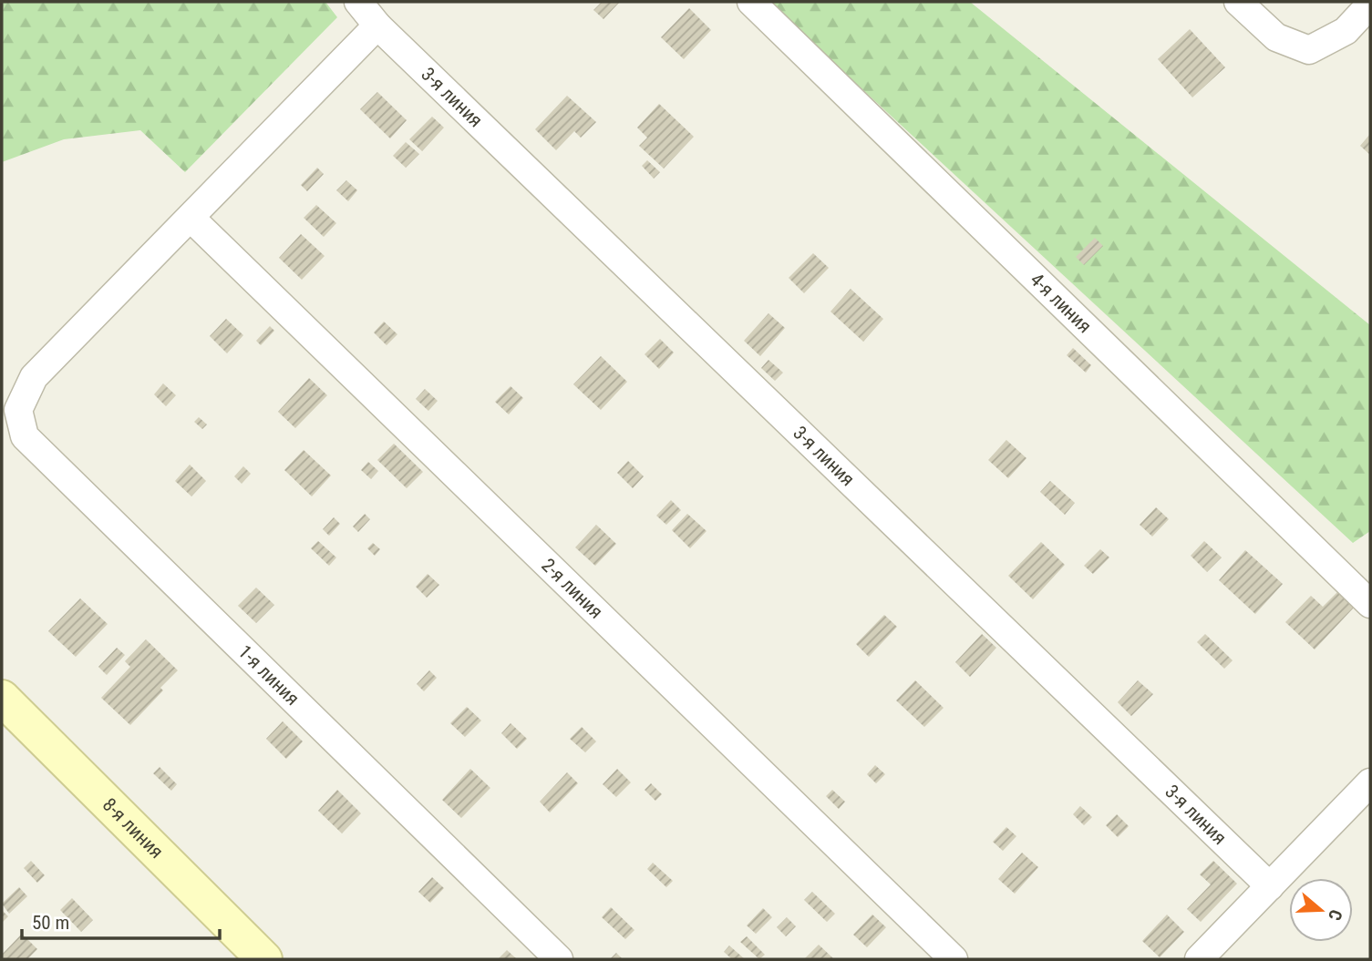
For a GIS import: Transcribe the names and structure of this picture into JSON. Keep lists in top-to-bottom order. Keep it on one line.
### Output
{"streets":{"street":["3-я линия","4-я линия","2-я линия","1-я линия","8-я линия"]},"crossings":[["3-я линия","1-я линия"],["2-я линия","1-я линия"]],"scale_bar":"50 m","north":"right"}
